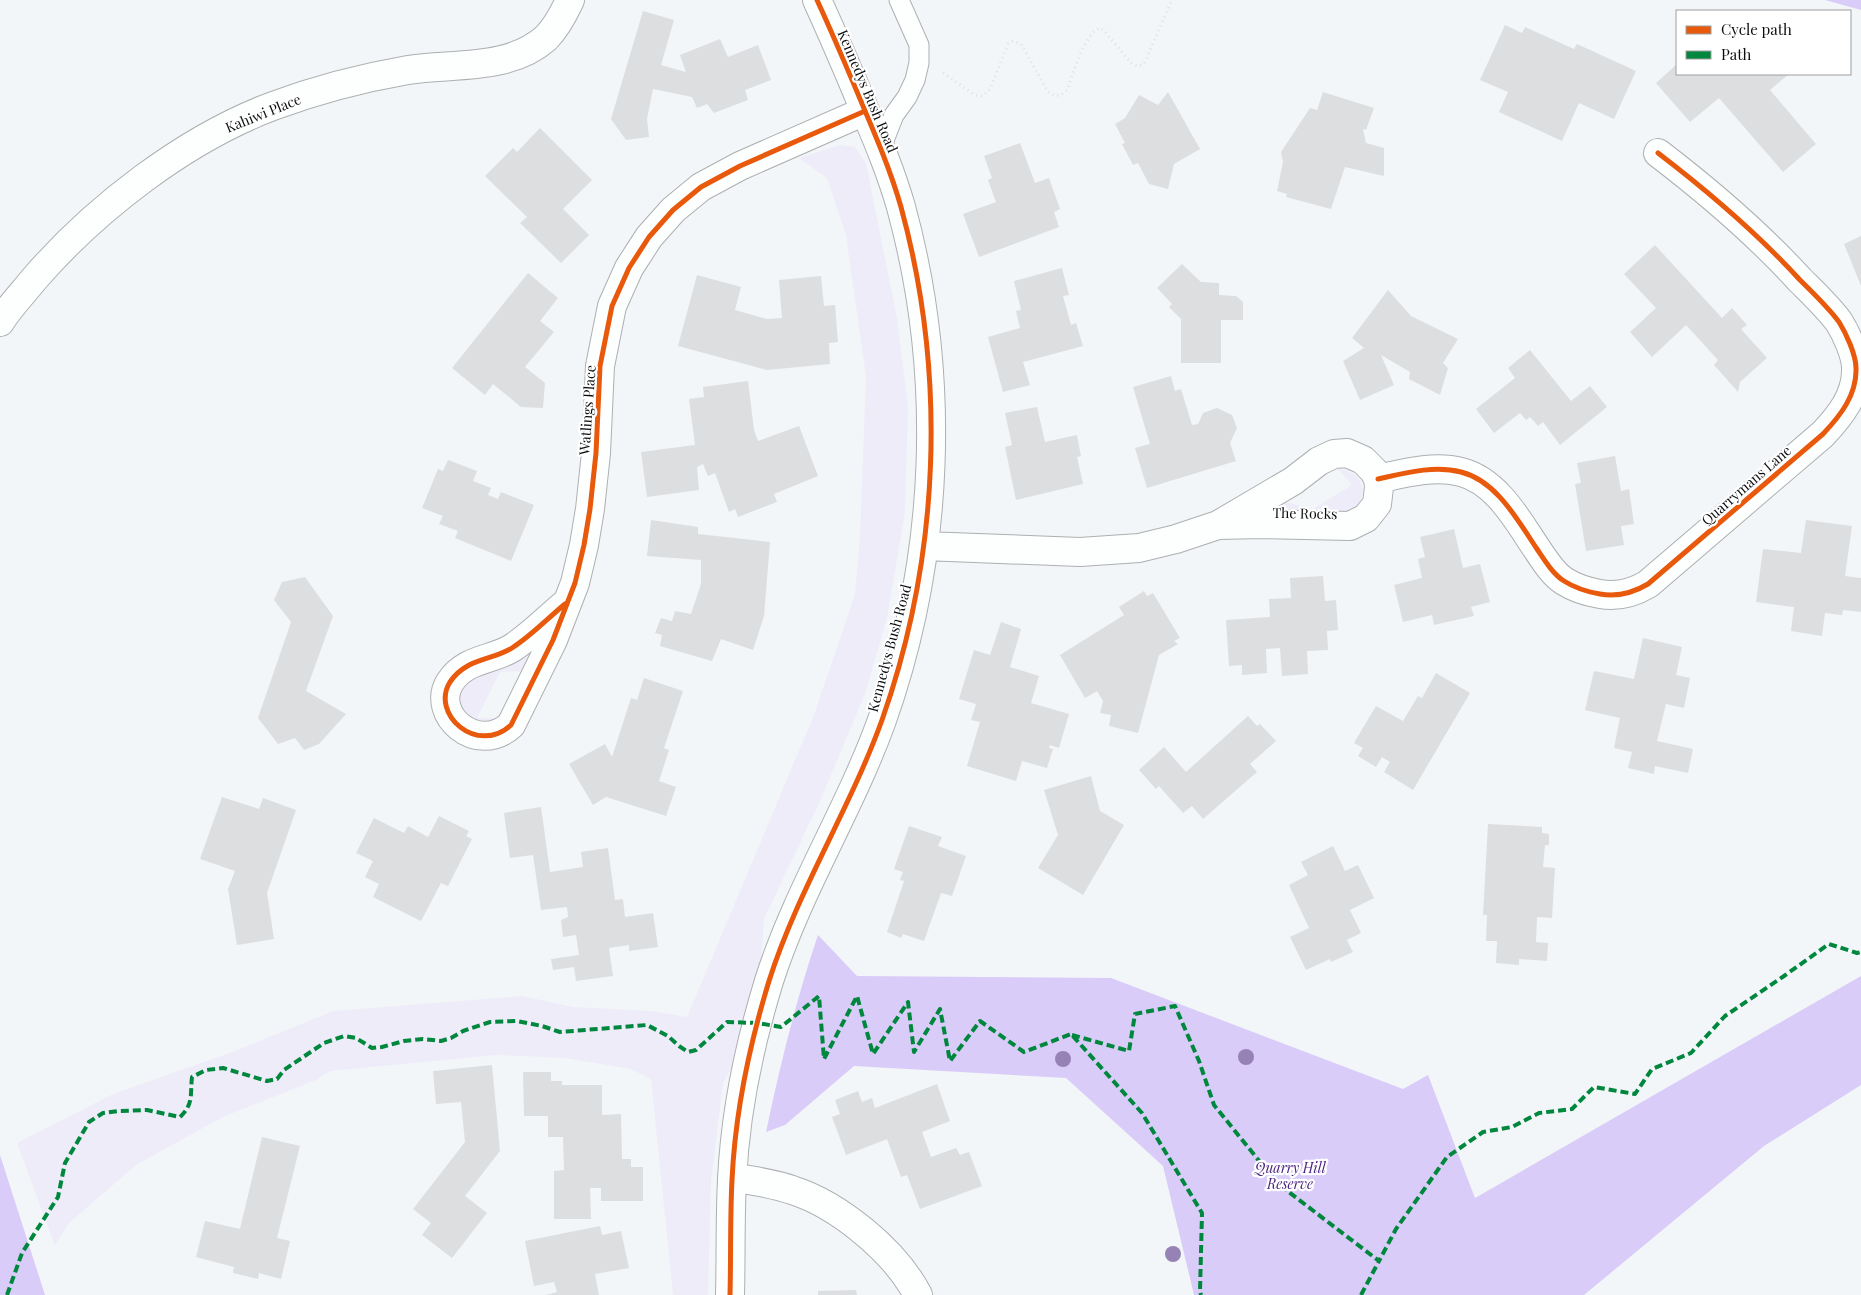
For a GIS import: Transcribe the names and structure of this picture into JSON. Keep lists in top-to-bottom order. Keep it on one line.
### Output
{"streets":{"street":["Kennedys Bush Road","Kahiwi Place","Watlings Place","Quarrymans Lane","The Rocks"]},"crossings":[["Kennedys Bush Road","Watlings Place"],["Kennedys Bush Road","The Rocks"],["Quarrymans Lane","The Rocks"]],"parks":["Quarry Hill Reserve"],"legend":["Cycle path","Path"]}
